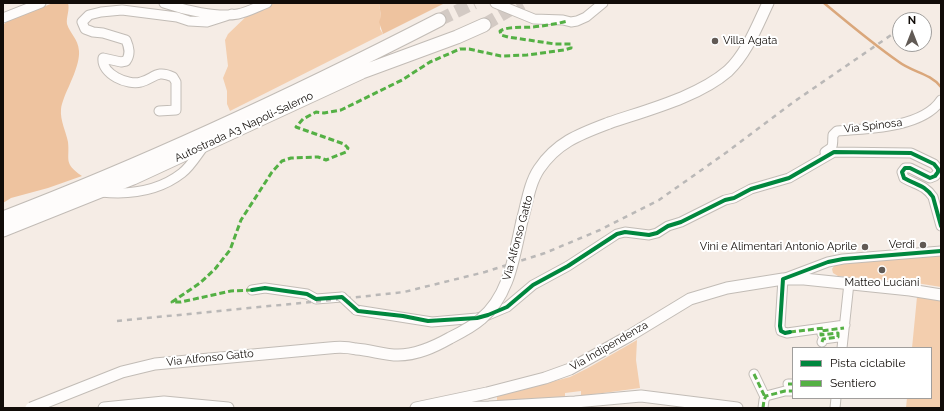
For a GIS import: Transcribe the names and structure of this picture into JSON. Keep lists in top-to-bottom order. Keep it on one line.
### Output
{"streets":{"highway":["Autostrada A3 Napoli-Salerno"],"main road":["Via Alfonso Gatto","Via Indipendenza"],"street":["Via Spinosa"]},"places":["Villa Agata","Verdi","Vini e Alimentari Antonio Aprile","Matteo Luciani"],"legend":["Pista ciclabile","Sentiero"],"north":"top"}
